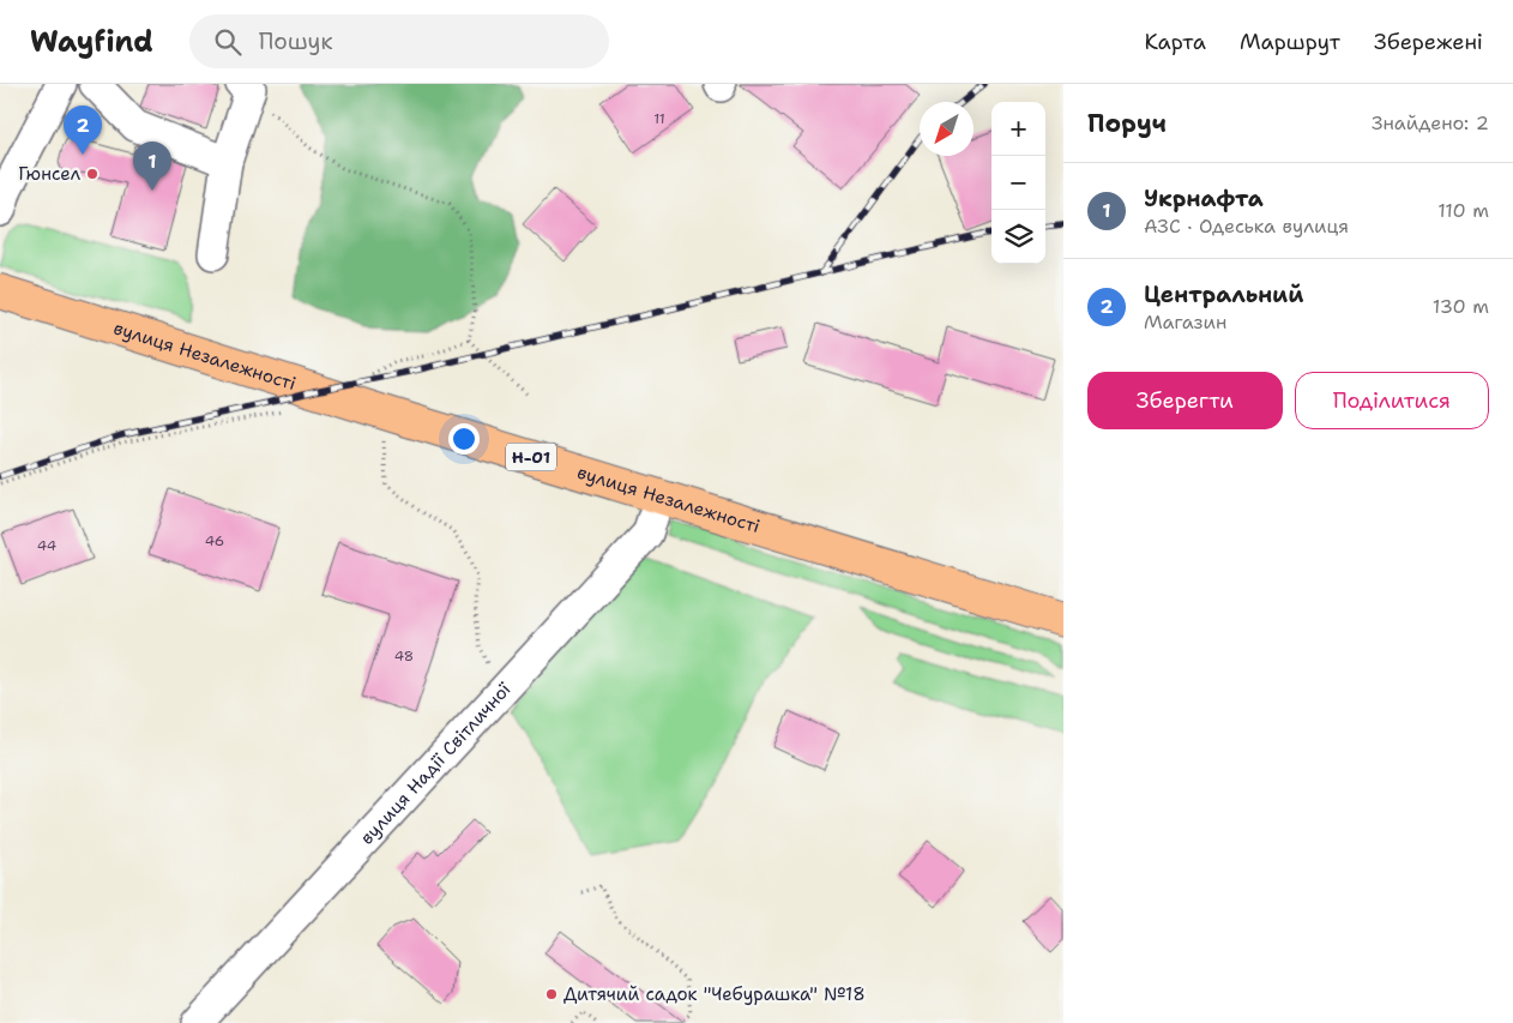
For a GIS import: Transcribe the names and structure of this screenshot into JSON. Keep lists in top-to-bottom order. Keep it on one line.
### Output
{"streets":{"main road":["вулиця Незалежності","Н-01"],"street":["вулиця Надії Світличної"]},"crossings":[["вулиця Незалежності","вулиця Надії Світличної"]],"places":["Гюнсел","Дитячий садок \"Чебурашка\" №18"],"house_numbers":["11","46","44","48"],"north":"bottom left","page":{"header":"Wayfind","search":"Пошук","nav":["Карта","Маршрут","Збережені"],"heading":["Поруч","Знайдено: 2"],"map_buttons":["+","−"],"pins":["2","1"],"list":[{"mark":"1","name":"Укрнафта","note":"АЗС · Одеська вулиця","value":"110 m"},{"mark":"2","name":"Центральний","note":"Магазин","value":"130 m"}],"buttons":["Зберегти","Поділитися"]}}
